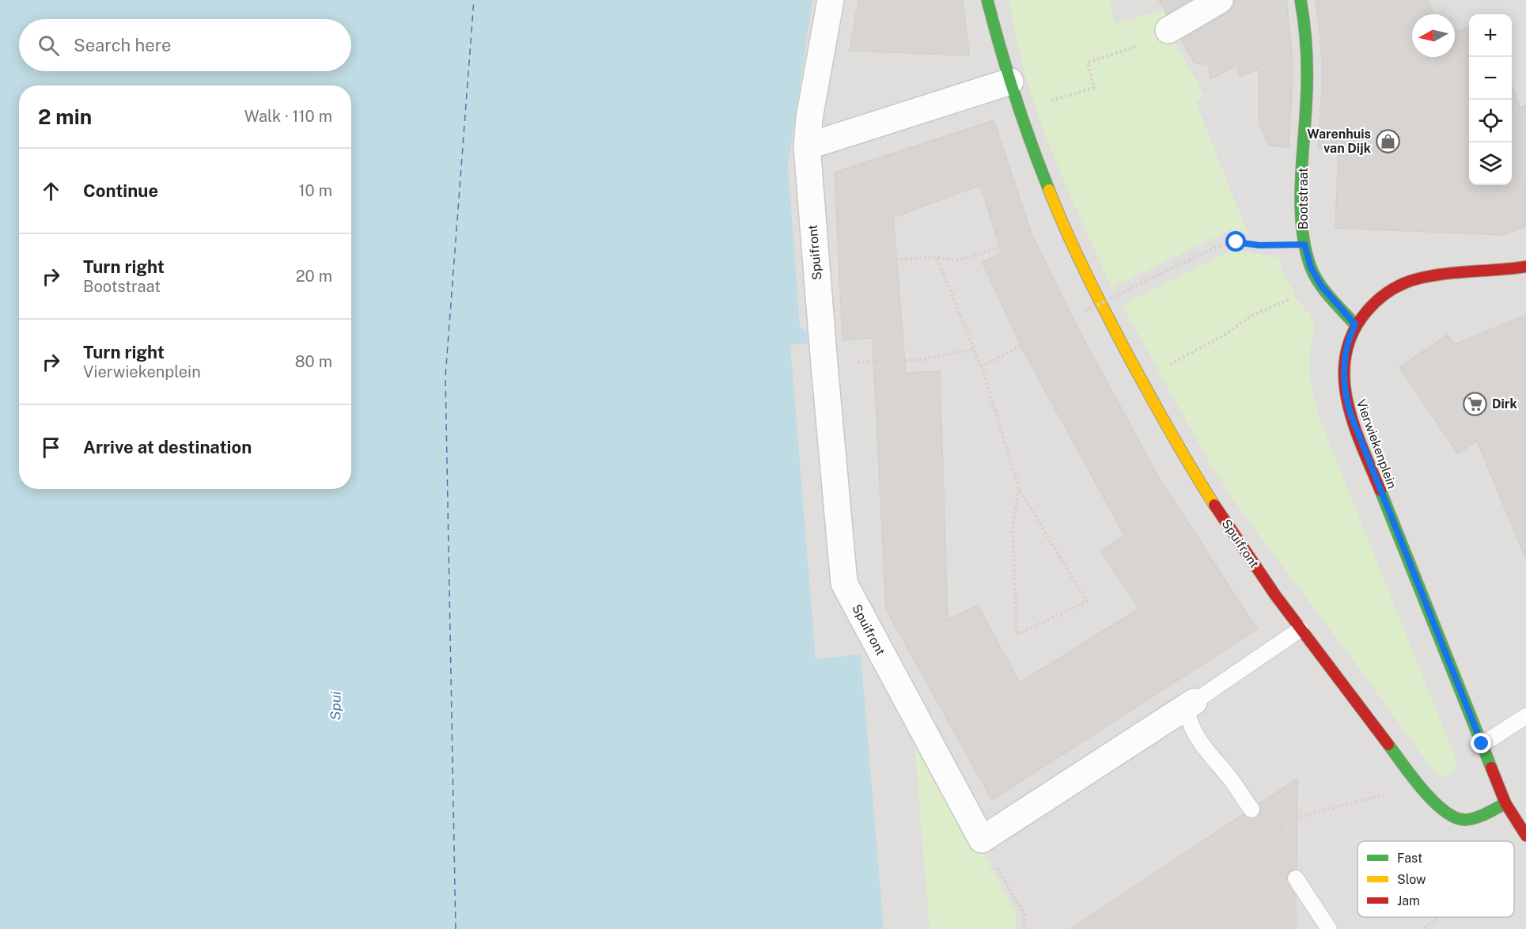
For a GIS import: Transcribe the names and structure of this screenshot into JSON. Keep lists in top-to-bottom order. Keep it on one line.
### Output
{"streets":{"street":["Bootstraat","Spuifront","Vierwiekenplein"]},"crossings":[["Bootstraat","Vierwiekenplein"],["Spuifront","Vierwiekenplein"]],"water":["Spui"],"places":{"shop":["Warenhuis van Dijk"],"supermarket":["Dirk"]},"legend":["Fast","Slow","Jam"],"north":"left","page":{"map_buttons":["+","−"],"search":"Search here","heading":["2 min","Walk · 110 m"],"list":[["Continue","10 m"],["Turn right","Bootstraat","20 m"],["Turn right","Vierwiekenplein","80 m"],"Arrive at destination"]}}
